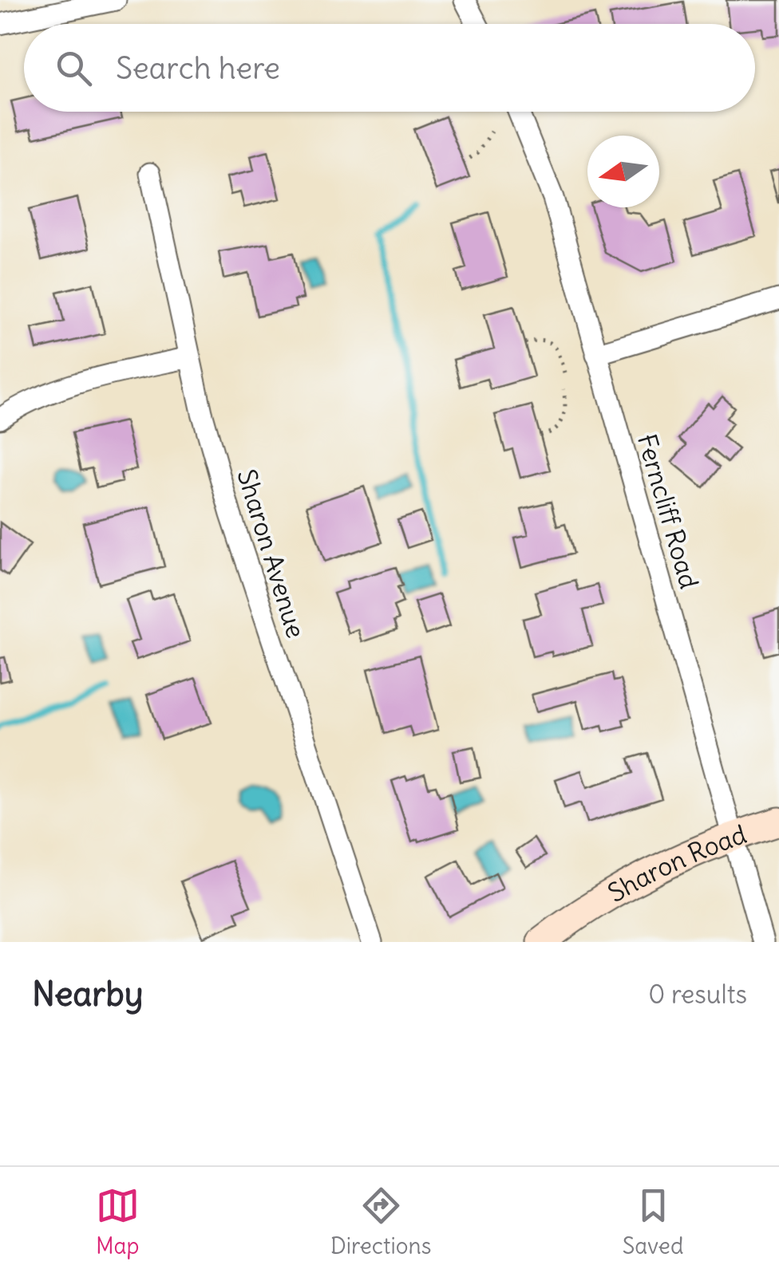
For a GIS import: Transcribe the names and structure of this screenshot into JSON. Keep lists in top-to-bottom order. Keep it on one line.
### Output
{"streets":{"main road":["Sharon Road"],"street":["Ferncliff Road","Sharon Avenue"]},"crossings":[["Ferncliff Road","Sharon Road"]],"north":"left","page":{"search":"Search here","heading":["Nearby","0 results"],"nav":["Map","Directions","Saved"]}}
